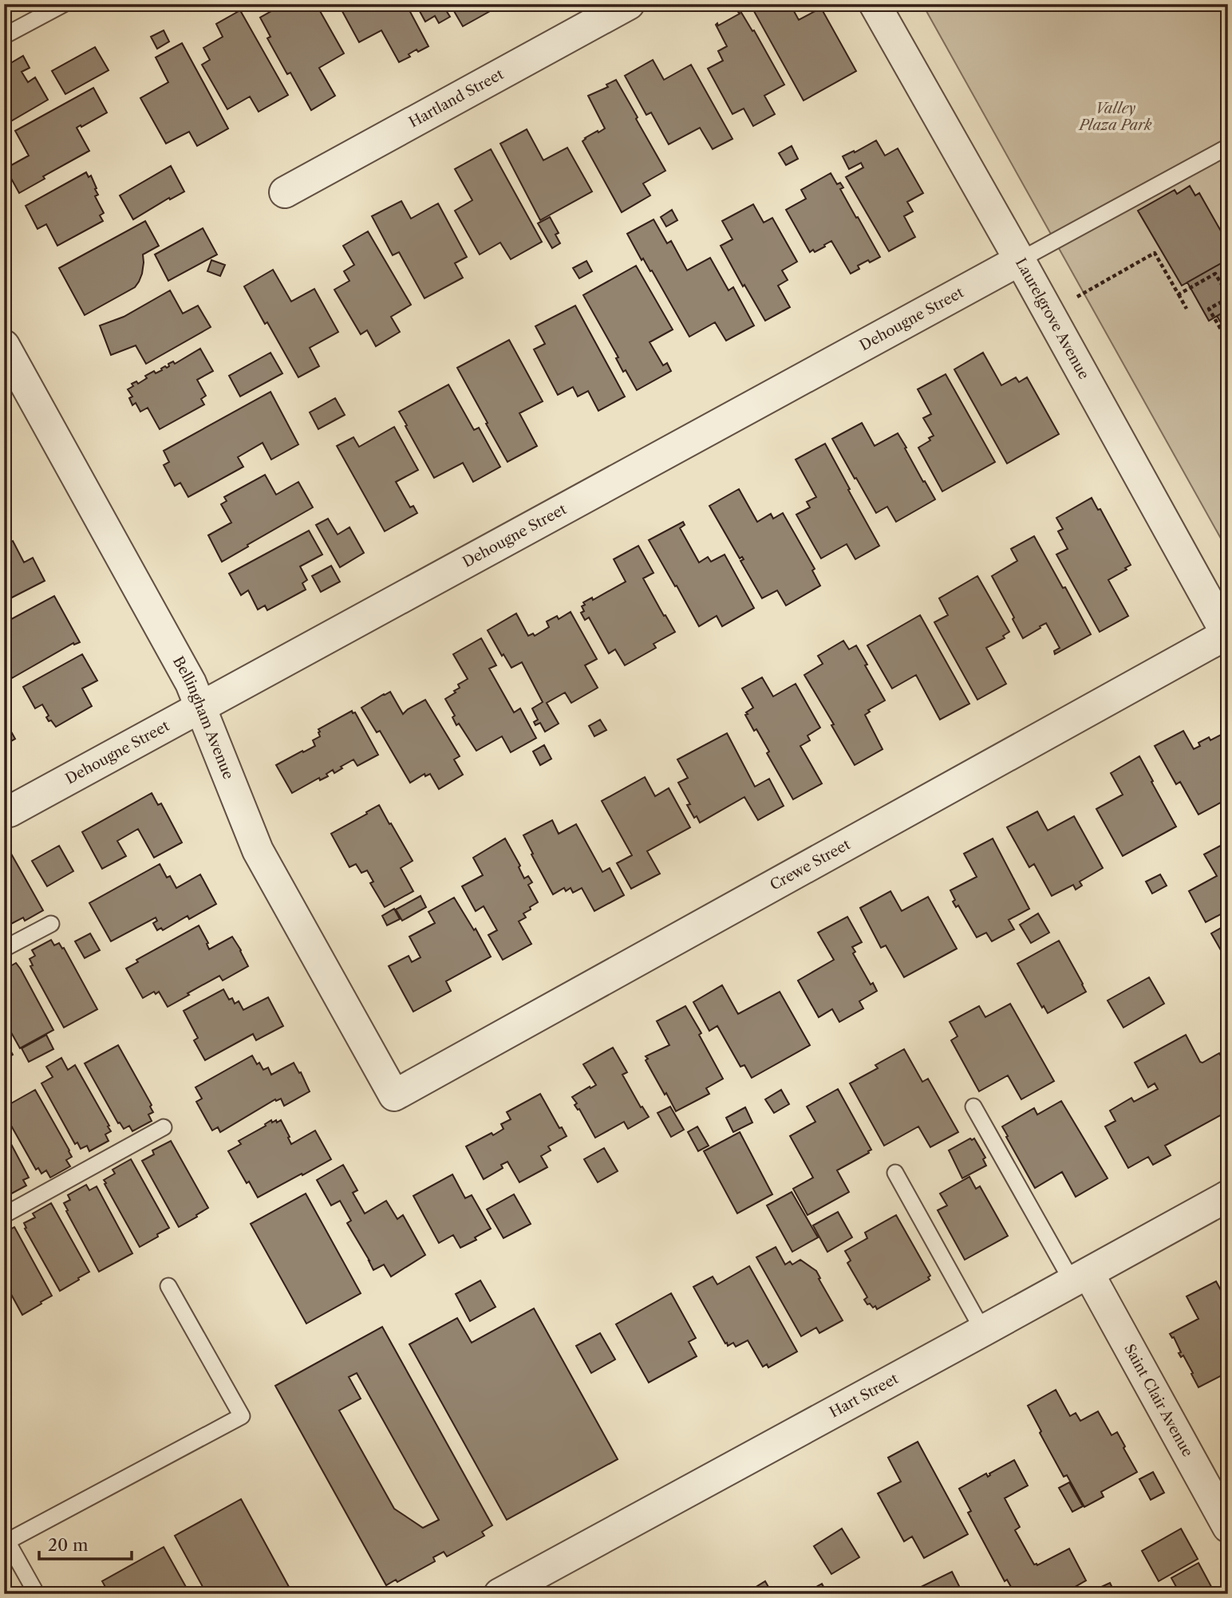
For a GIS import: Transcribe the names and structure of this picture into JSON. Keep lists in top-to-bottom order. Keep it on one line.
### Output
{"streets":{"street":["Hartland Street","Dehougne Street","Laurelgrove Avenue","Bellingham Avenue","Crewe Street","Hart Street","Saint Clair Avenue"]},"crossings":[["Dehougne Street","Laurelgrove Avenue"],["Dehougne Street","Bellingham Avenue"],["Laurelgrove Avenue","Crewe Street"],["Bellingham Avenue","Crewe Street"],["Hart Street","Saint Clair Avenue"]],"parks":["Valley Plaza Park"],"scale_bar":"20 m"}
